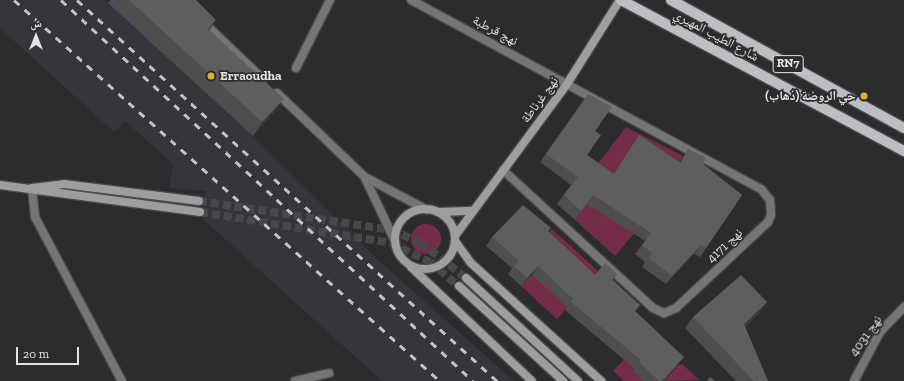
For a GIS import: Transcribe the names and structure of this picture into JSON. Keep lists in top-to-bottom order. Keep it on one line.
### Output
{"streets":{"main road":["شارع الطيب المهيري","RN7"],"street":["نهج قرطبة","نهج غرناطة","نهج 4171","نهج 4031"]},"crossings":[["نهج قرطبة","نهج غرناطة"],["نهج قرطبة","نهج 4171"],["شارع الطيب المهيري","نهج غرناطة"],["نهج غرناطة","نهج 4171"]],"places":["Erraoudha","حي الروضة (ذهاب)"],"scale_bar":"20 m","north":"top"}
